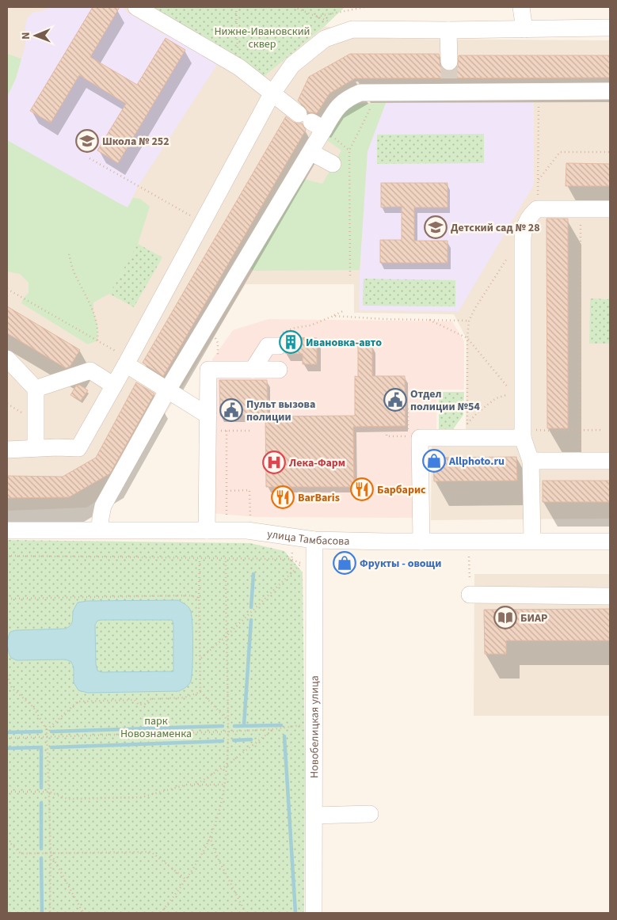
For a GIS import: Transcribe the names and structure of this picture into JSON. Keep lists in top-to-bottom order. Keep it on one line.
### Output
{"streets":{"street":["улица Тамбасова","Новобелицкая улица"]},"crossings":[["улица Тамбасова","Новобелицкая улица"]],"parks":["Нижне-Ивановский сквер","парк Новознаменка"],"places":{"school or university":["Школа № 252","Детский сад № 28"],"building":["Ивановка-авто"],"public building":["Отдел полиции №54","Пульт вызова полиции"],"shop":["Allphoto.ru","Фрукты - овощи"],"hospital":["Лека-Фарм"],"restaurant":["Барбарис","BarBaris"],"library":["БИАР"]},"north":"left"}
